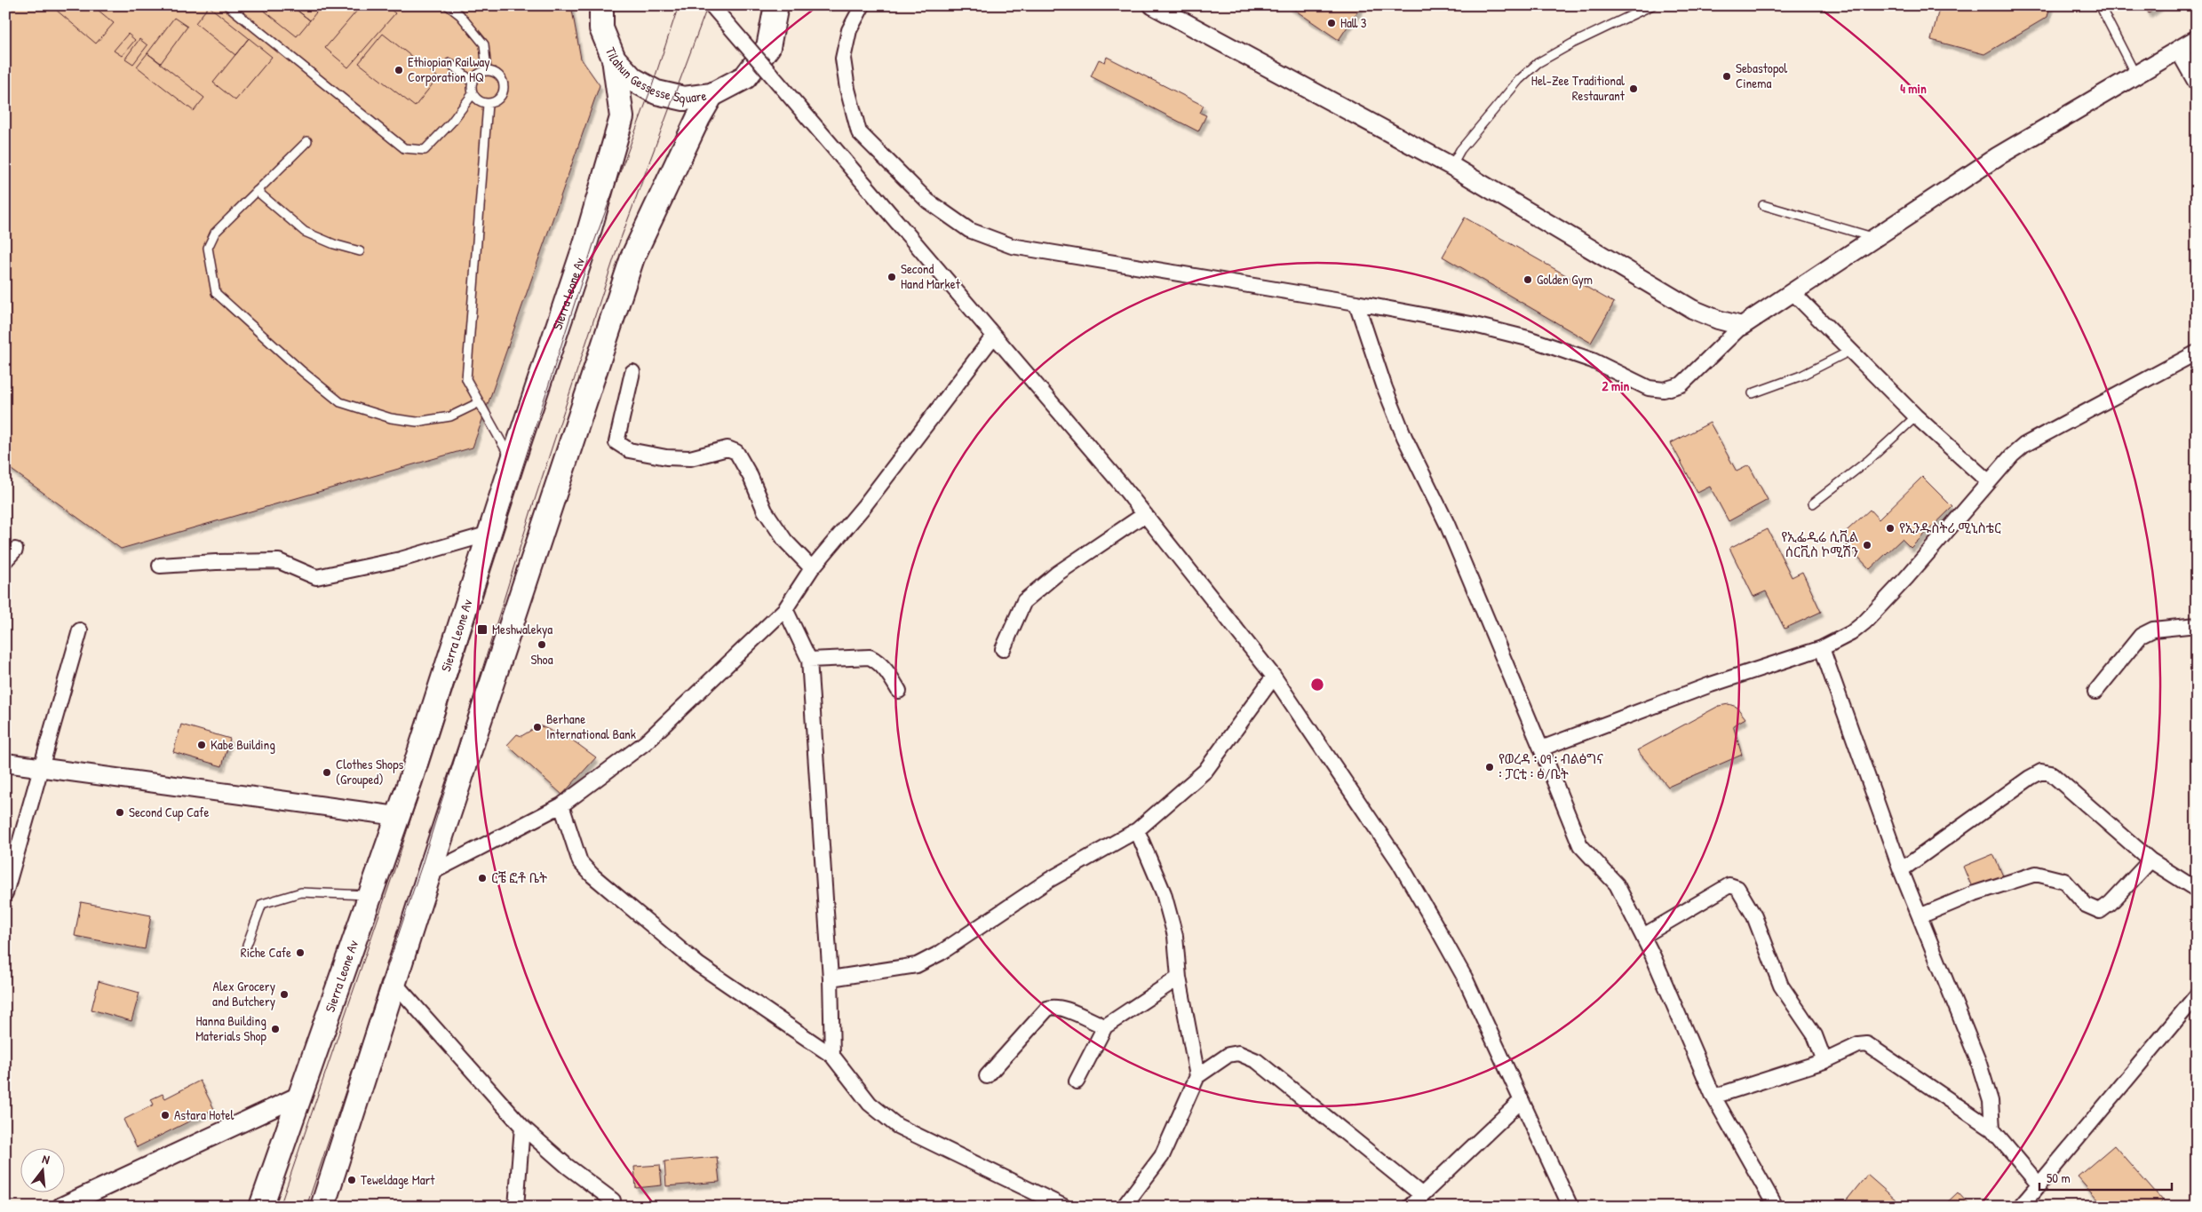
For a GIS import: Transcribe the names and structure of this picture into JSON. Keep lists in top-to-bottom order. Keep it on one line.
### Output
{"streets":{"main road":["Tilahun Gessesse Square","Sierra Leone Av"]},"crossings":[["Tilahun Gessesse Square","Sierra Leone Av"]],"places":{"other":["Hall 3","Ethiopian Railway Corporation HQ","Sebastopol Cinema","Hel-Zee Traditional Restaurant","Second Hand Market","Golden Gym","የኢንዱስትሪ ሚኒስቴር","የኢፌዲሬ ሲቪል ሰርቪስ ኮሚሽን","Shoa","Berhane International Bank","Kabe Building","የወረዳ ፡ 09 ፡ ብልፅግና ፡ ፓርቲ ፡ ፅ/ቤት","Clothes Shops (Grouped)","Second Cup Cafe","ርቼ ፎቶ ቤት","Riche Cafe","Alex Grocery and Butchery","Hanna Building Materials Shop","Astara Hotel","Teweldage Mart"],"transit":["Meshwalekya"]},"scale_bar":"50 m","north":"top","rings":["4 min","2 min"]}
